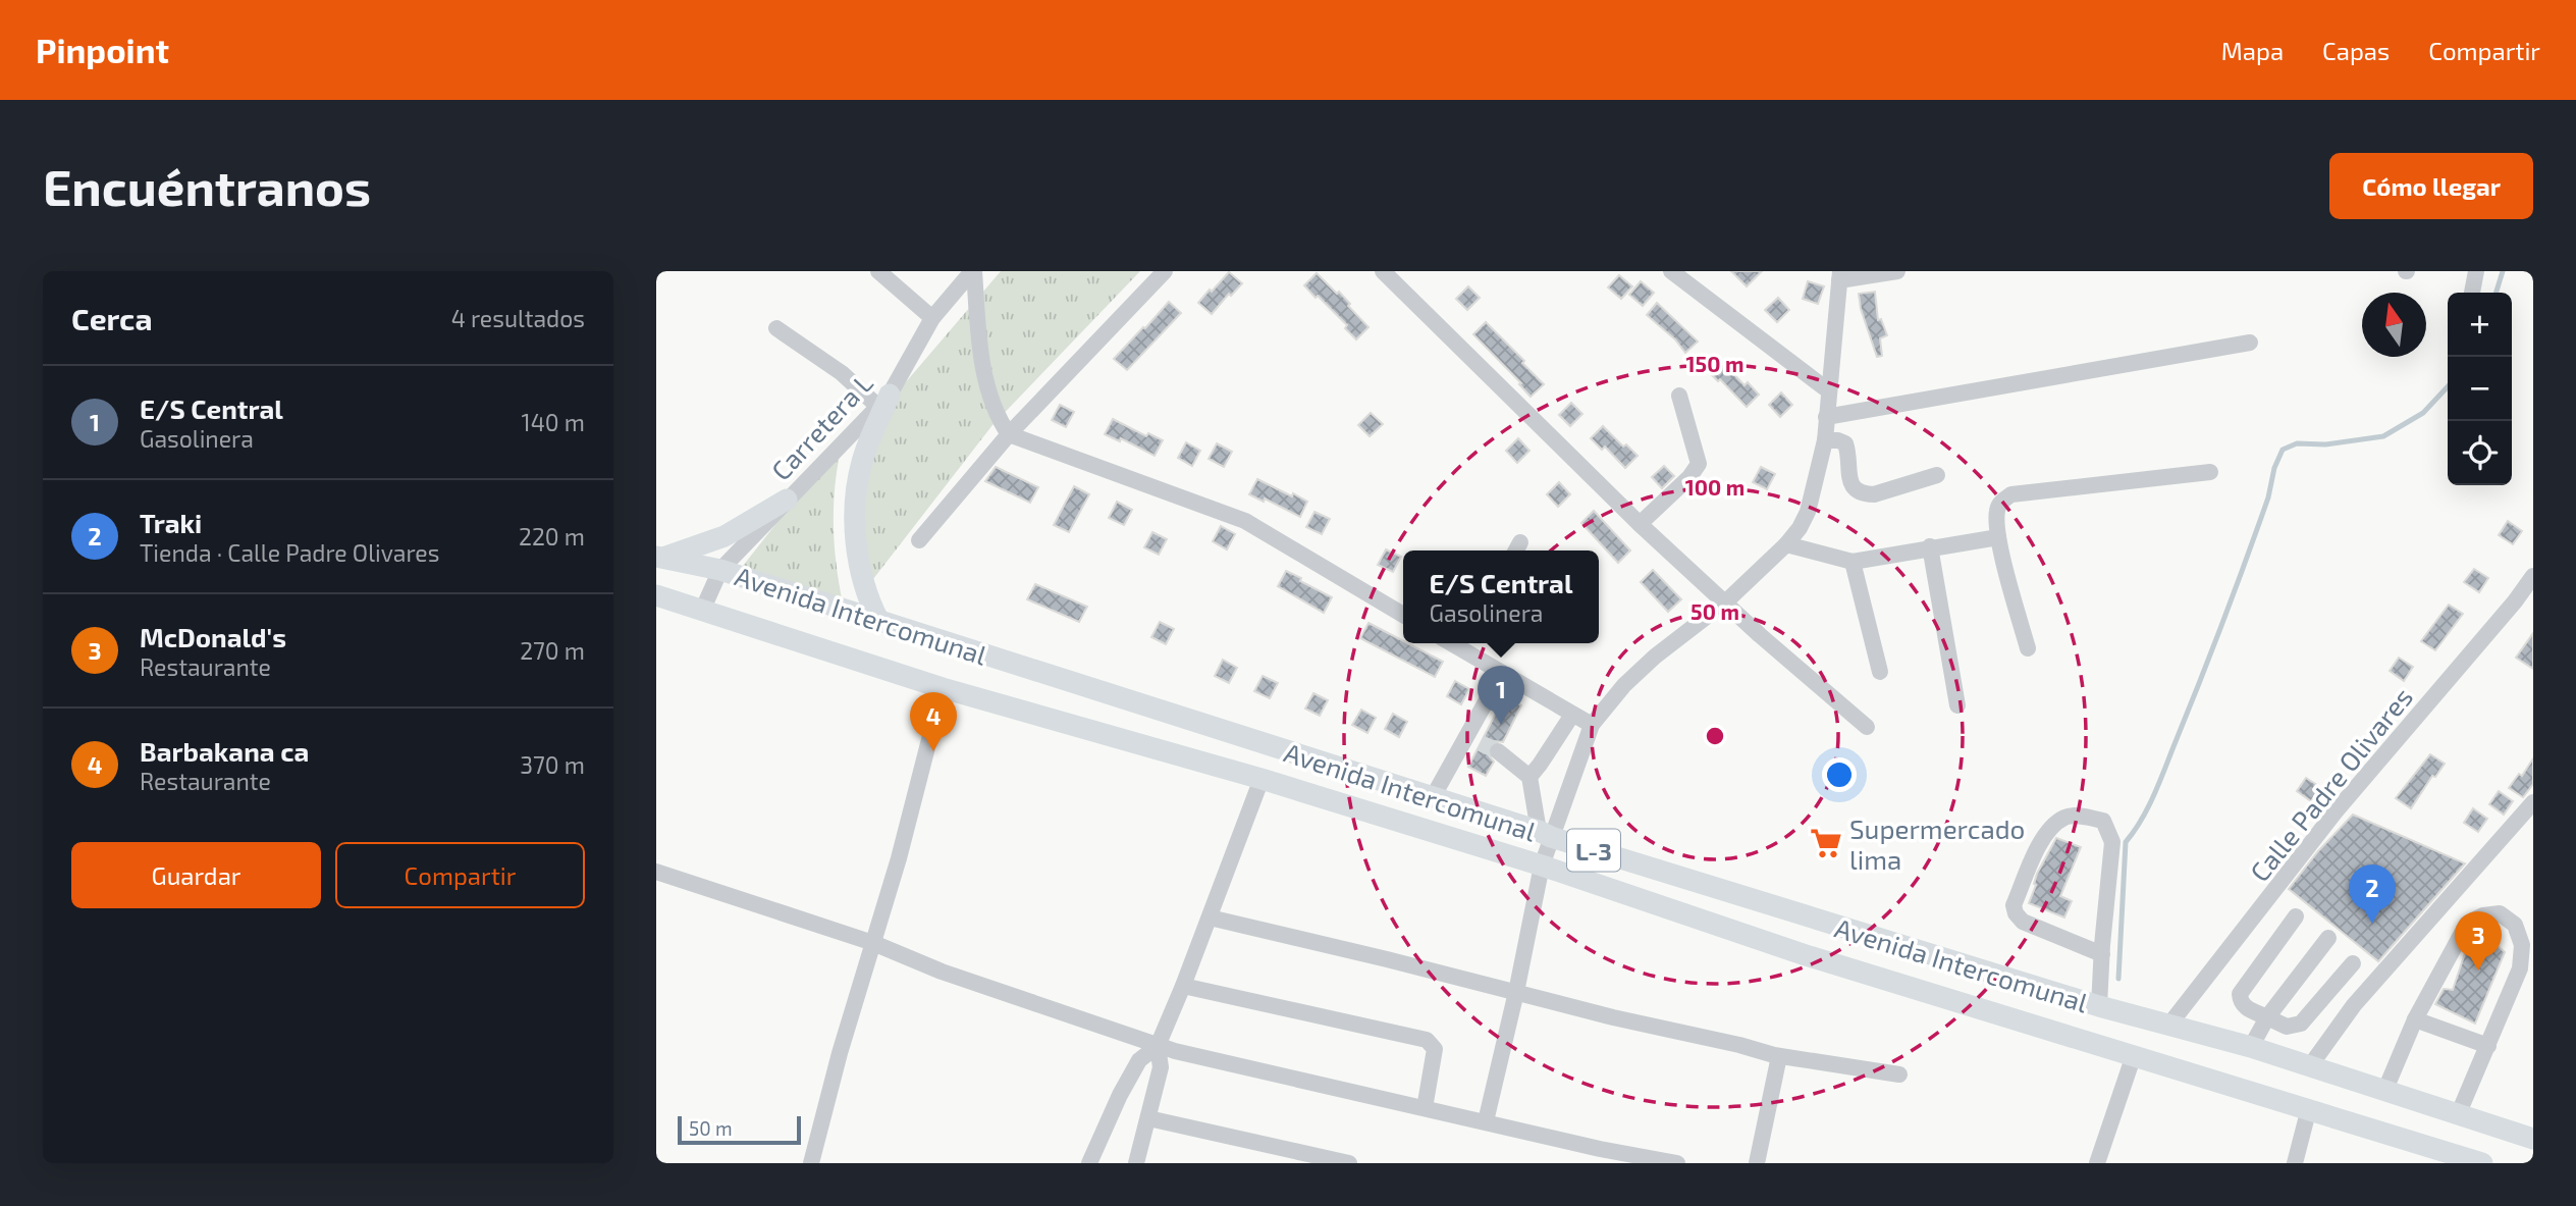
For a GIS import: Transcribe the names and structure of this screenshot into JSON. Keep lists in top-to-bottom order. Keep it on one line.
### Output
{"streets":{"main road":["Avenida Intercomunal","L-3"],"street":["Carretera L","Calle Padre Olivares"]},"crossings":[["Carretera L","Avenida Intercomunal"],["Avenida Intercomunal","Calle Padre Olivares"]],"places":{"supermarket":["Supermercado lima"]},"scale_bar":"50 m","north":"top","page":{"header":"Pinpoint","nav":["Mapa","Capas","Compartir"],"buttons":["Cómo llegar",["Guardar","Compartir"]],"title":"Encuéntranos","heading":["Cerca","4 resultados"],"map_buttons":["+","−"],"list":[{"mark":"1","name":"E/S Central","note":"Gasolinera","value":"140 m"},{"mark":"2","name":"Traki","note":"Tienda · Calle Padre Olivares","value":"220 m"},{"mark":"3","name":"McDonald's","note":"Restaurante","value":"270 m"},{"mark":"4","name":"Barbakana ca","note":"Restaurante","value":"370 m"}],"popup":["E/S Central","Gasolinera"],"pins":["1","4","2","3"],"scale":"50 m"},"rings":["150 m","100 m","50 m"]}
